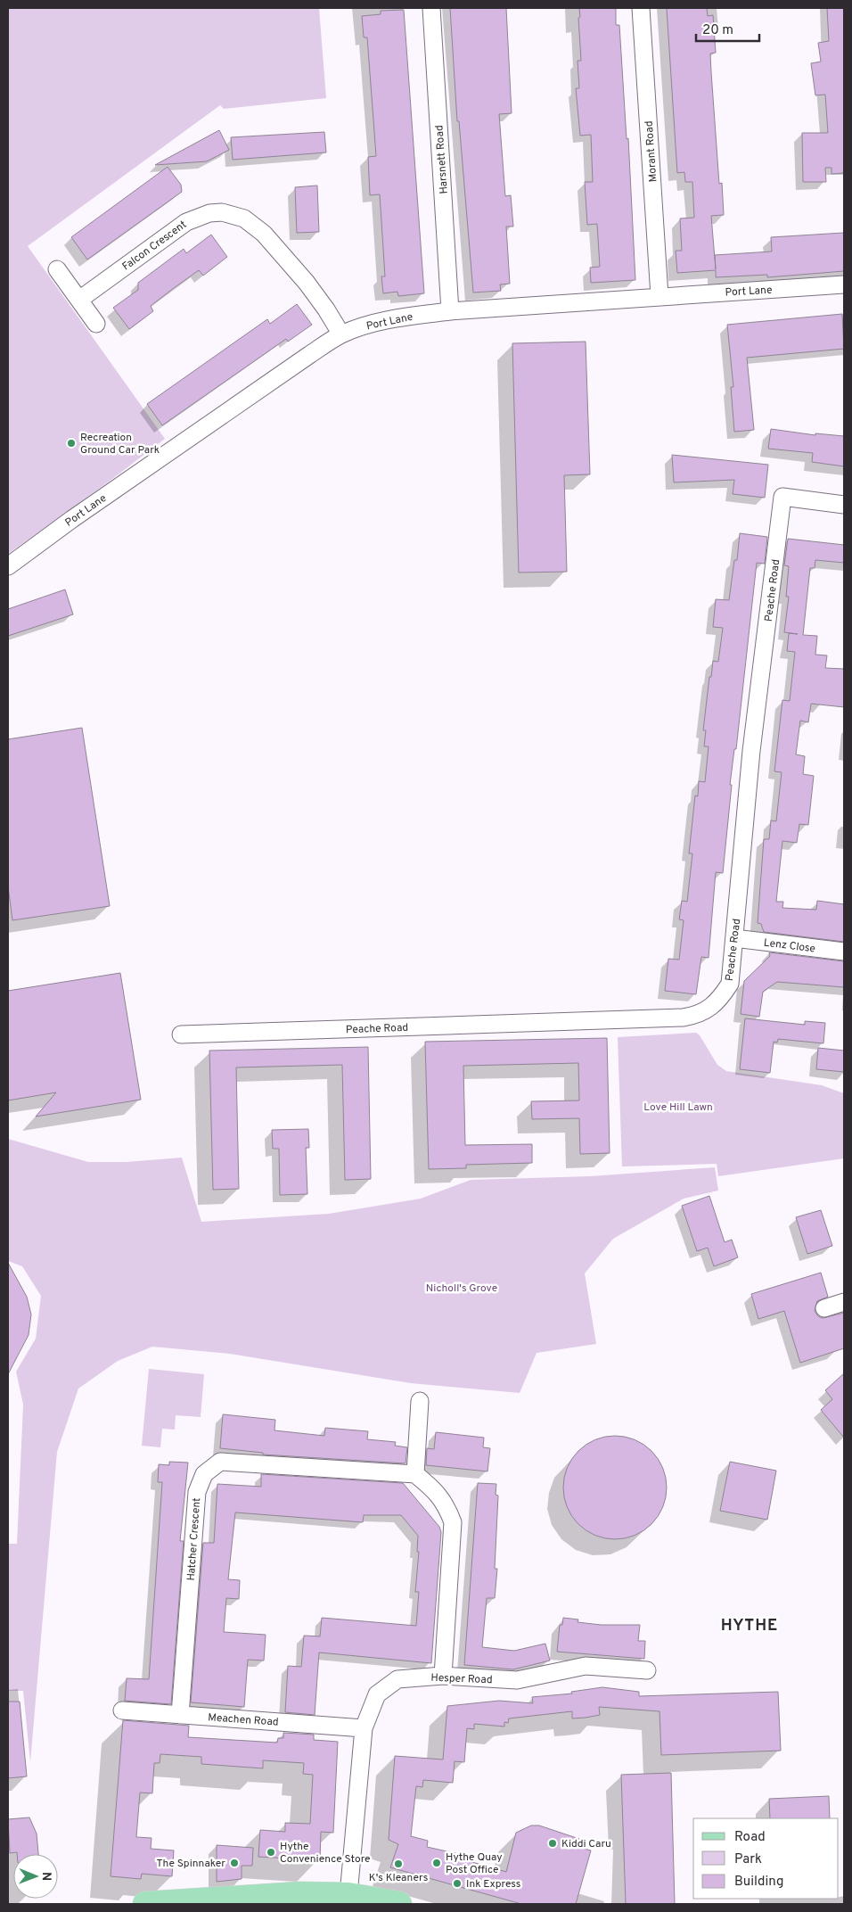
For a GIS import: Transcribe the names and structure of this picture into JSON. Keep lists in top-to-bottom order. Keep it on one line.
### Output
{"streets":{"street":["Morant Road","Harsnett Road","Falcon Crescent","Port Lane","Peache Road","Lenz Close","Hatcher Crescent","Hesper Road","Meachen Road"]},"crossings":[["Morant Road","Port Lane"],["Harsnett Road","Port Lane"],["Falcon Crescent","Port Lane"],["Peache Road","Lenz Close"],["Hatcher Crescent","Meachen Road"],["Hesper Road","Meachen Road"]],"districts":["HYTHE"],"parks":["Love Hill Lawn","Nicholl's Grove"],"places":["Recreation Ground Car Park","Kiddi Caru","Hythe Convenience Store","The Spinnaker","Hythe Quay Post Office","K's Kleaners","Ink Express"],"legend":["Road","Park","Building"],"scale_bar":"20 m","north":"right"}
